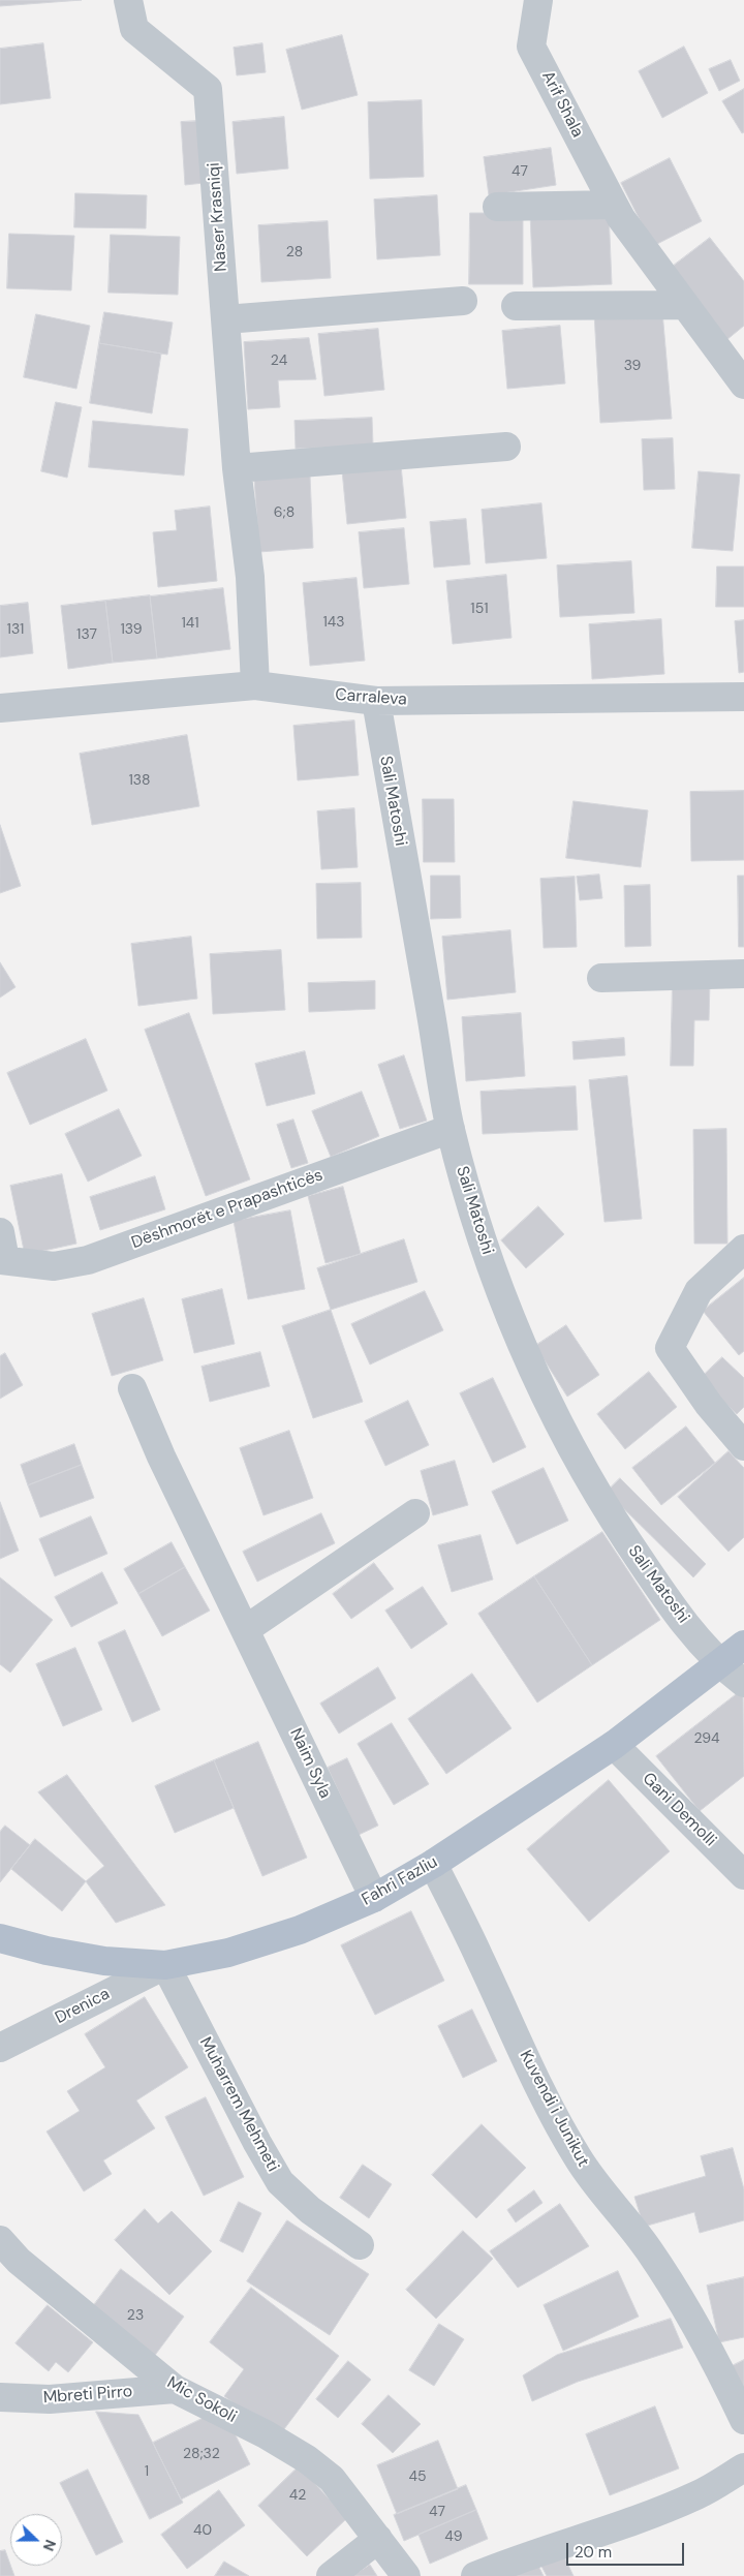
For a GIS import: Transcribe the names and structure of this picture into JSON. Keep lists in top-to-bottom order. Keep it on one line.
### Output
{"streets":{"main road":["Fahri Fazliu"],"street":["Arif Shala","Naser Krasniqi","Carraleva","Sali Matoshi","Dëshmorët e Prapashticës","Naim Syla","Gani Demolli","Drenica","Muharrem Mehmeti","Kuvendi i Junikut","Mbreti Pirro","Mic Sokoli"]},"crossings":[["Naser Krasniqi","Carraleva"],["Carraleva","Sali Matoshi"],["Sali Matoshi","Dëshmorët e Prapashticës"],["Sali Matoshi","Fahri Fazliu"],["Naim Syla","Fahri Fazliu"],["Gani Demolli","Fahri Fazliu"],["Fahri Fazliu","Drenica"],["Fahri Fazliu","Muharrem Mehmeti"],["Fahri Fazliu","Kuvendi i Junikut"],["Drenica","Muharrem Mehmeti"],["Mbreti Pirro","Mic Sokoli"]],"house_numbers":["47","28","24","39","6;8","151","143","141","131","139","137","138","294","23","28;32","1","45","42","47","40","49"],"scale_bar":"20 m","north":"right"}
